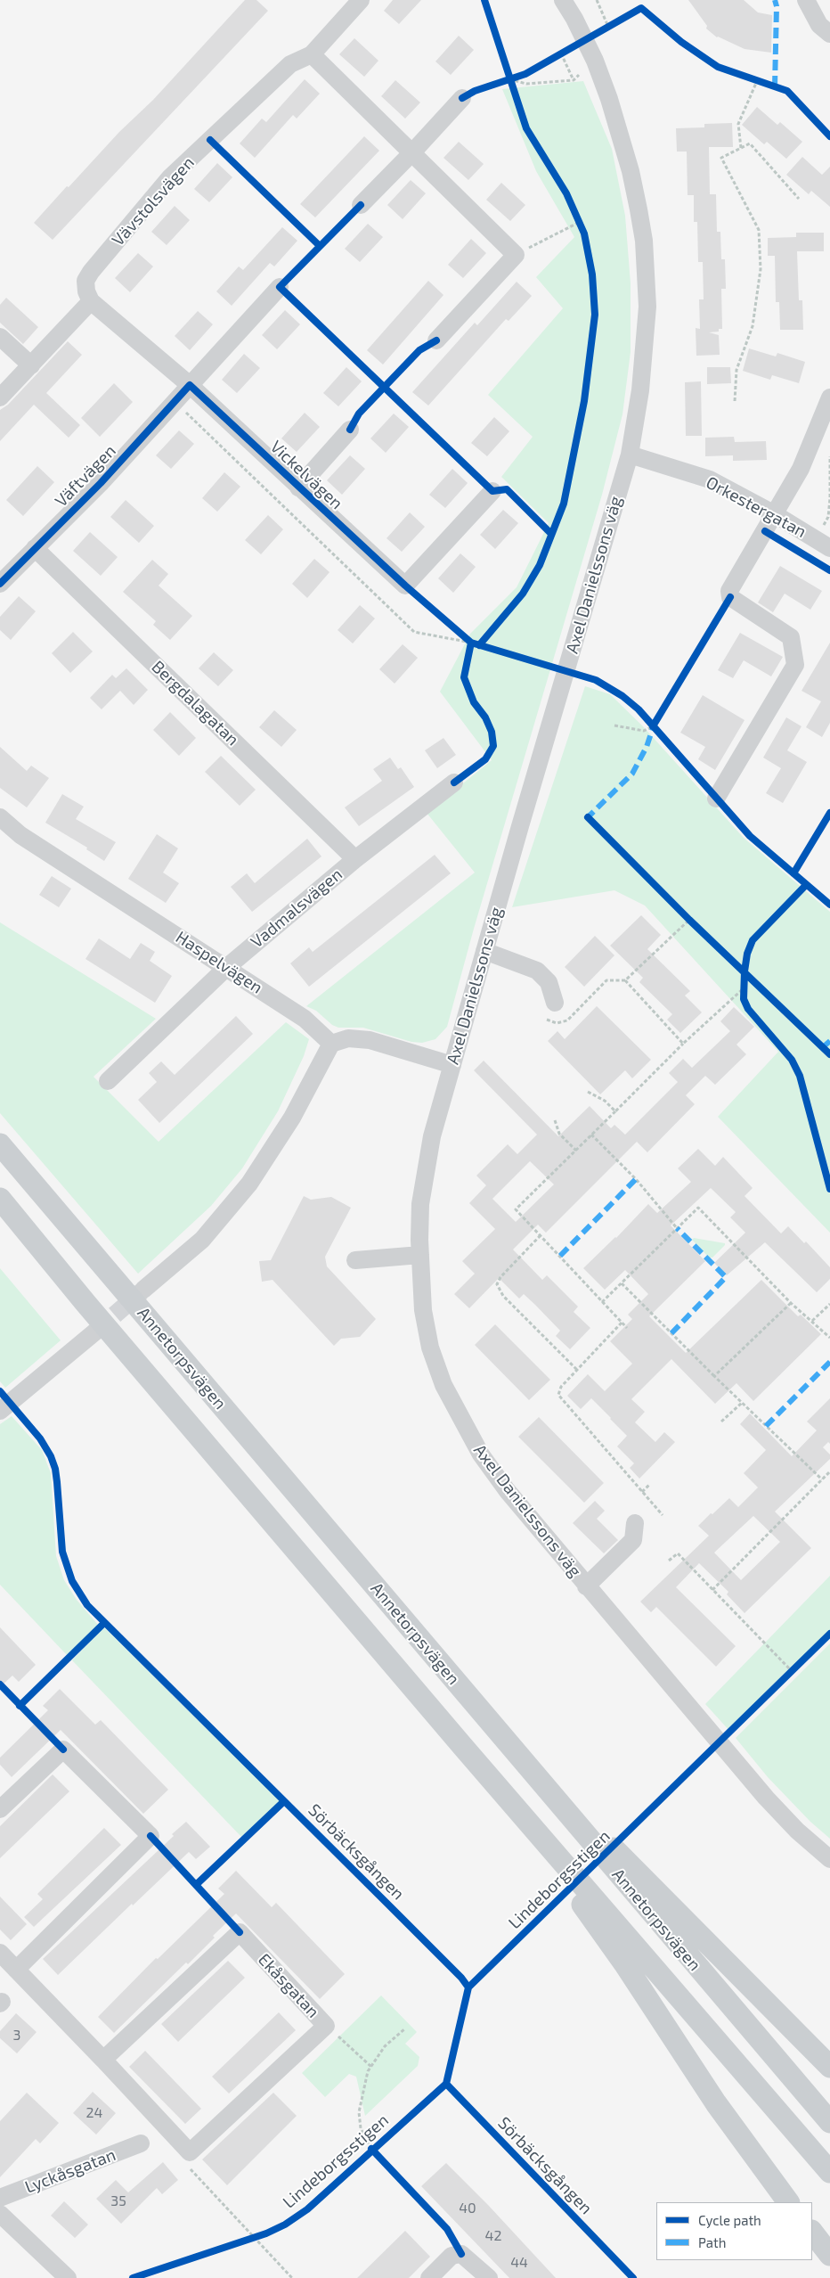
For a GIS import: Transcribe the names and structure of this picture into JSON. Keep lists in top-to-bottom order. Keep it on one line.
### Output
{"streets":{"main road":["Annetorpsvägen"],"street":["Vävstolsvägen","Vickelvägen","Väftvägen","Orkestergatan","Axel Danielssons väg","Bergdalagatan","Vadmalsvägen","Haspelvägen","Ekåsgatan","Lyckåsgatan"],"cycle path":["Sörbäcksgången","Lindeborgsstigen"]},"crossings":[["Vävstolsvägen","Vickelvägen"],["Vickelvägen","Väftvägen"],["Väftvägen","Bergdalagatan"],["Orkestergatan","Axel Danielssons väg"],["Bergdalagatan","Vadmalsvägen"],["Vadmalsvägen","Haspelvägen"]],"house_numbers":["3","24","35","40","42","44"],"legend":["Cycle path","Path"]}
